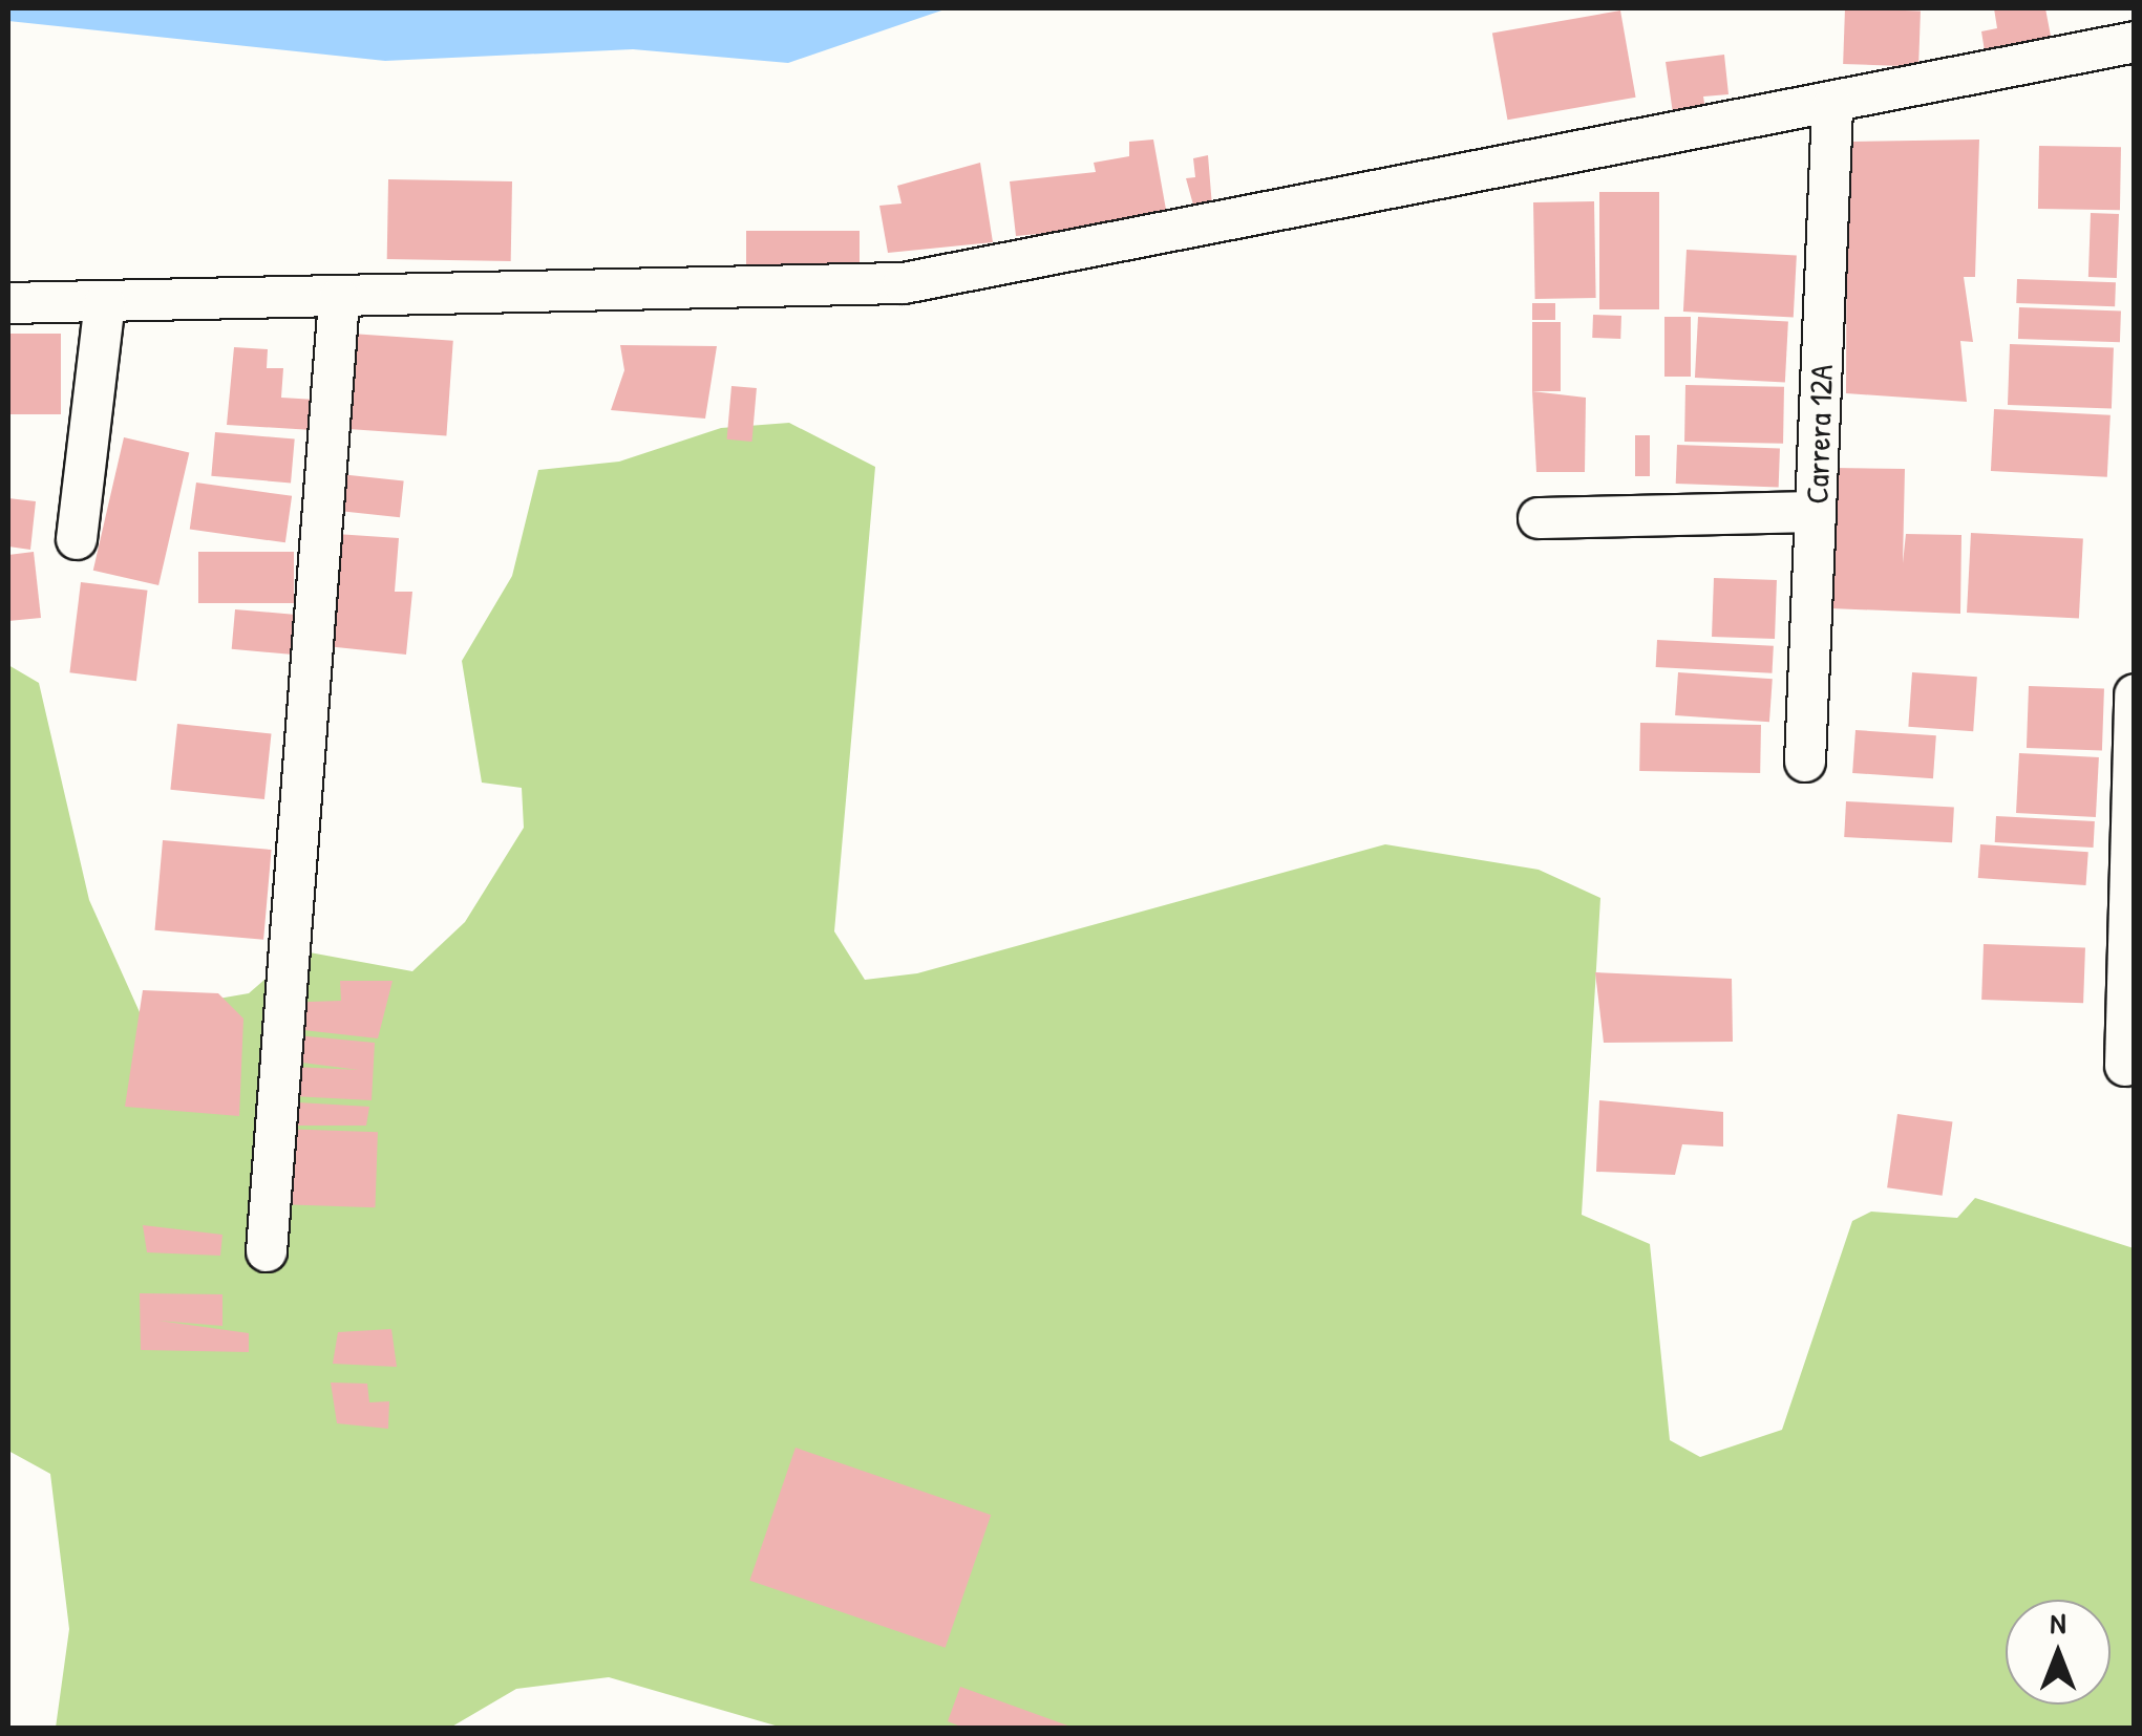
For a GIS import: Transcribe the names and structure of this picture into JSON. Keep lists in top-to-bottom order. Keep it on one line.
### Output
{"streets":{"street":["Carrera 12A"]},"north":"top"}
